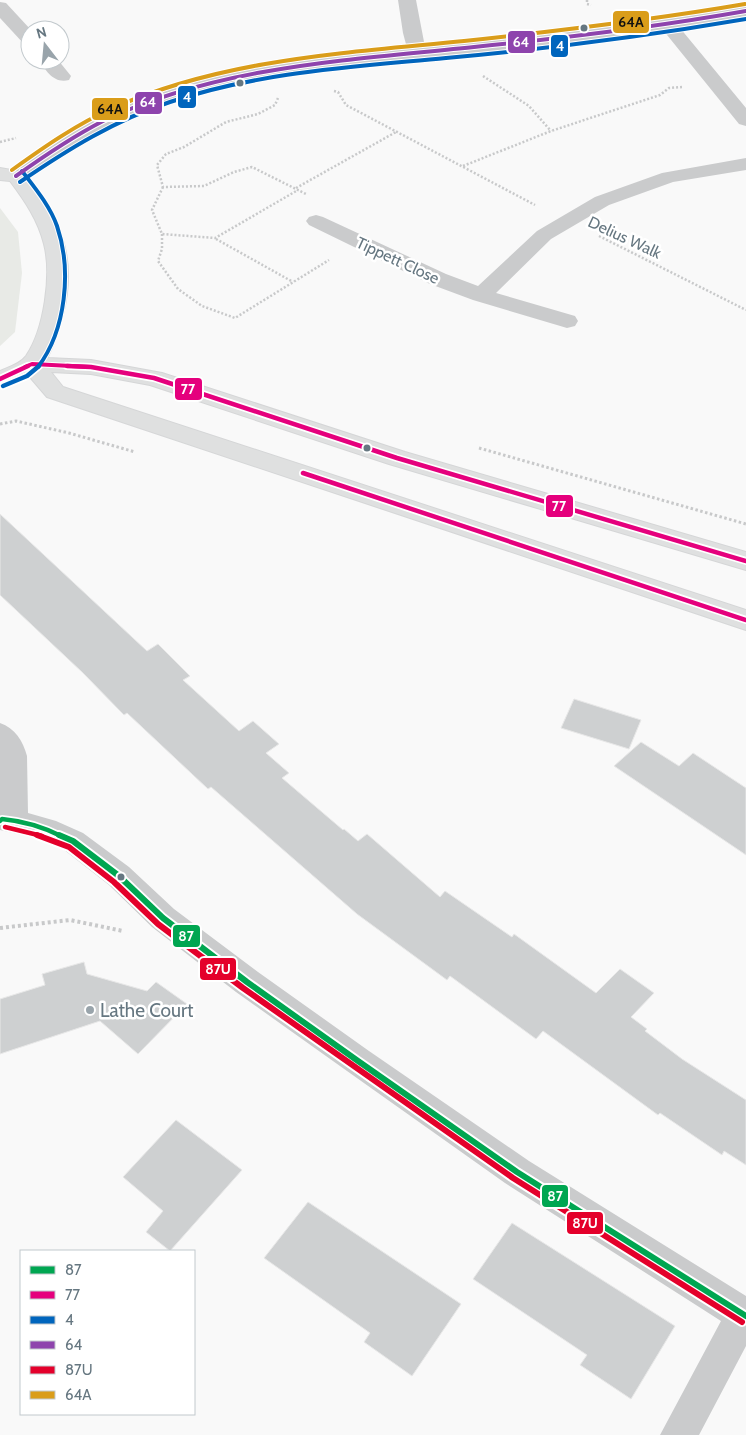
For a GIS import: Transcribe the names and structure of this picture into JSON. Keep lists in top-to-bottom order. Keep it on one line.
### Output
{"streets":{"street":["Tippett Close"],"path":["Delius Walk"]},"places":["Lathe Court"],"lines":["transit line 64A","transit line 64","transit line 4","transit line 77","transit line 87","transit line 87U"],"legend":["87","77","4","64","87U","64A"],"north":"top"}
